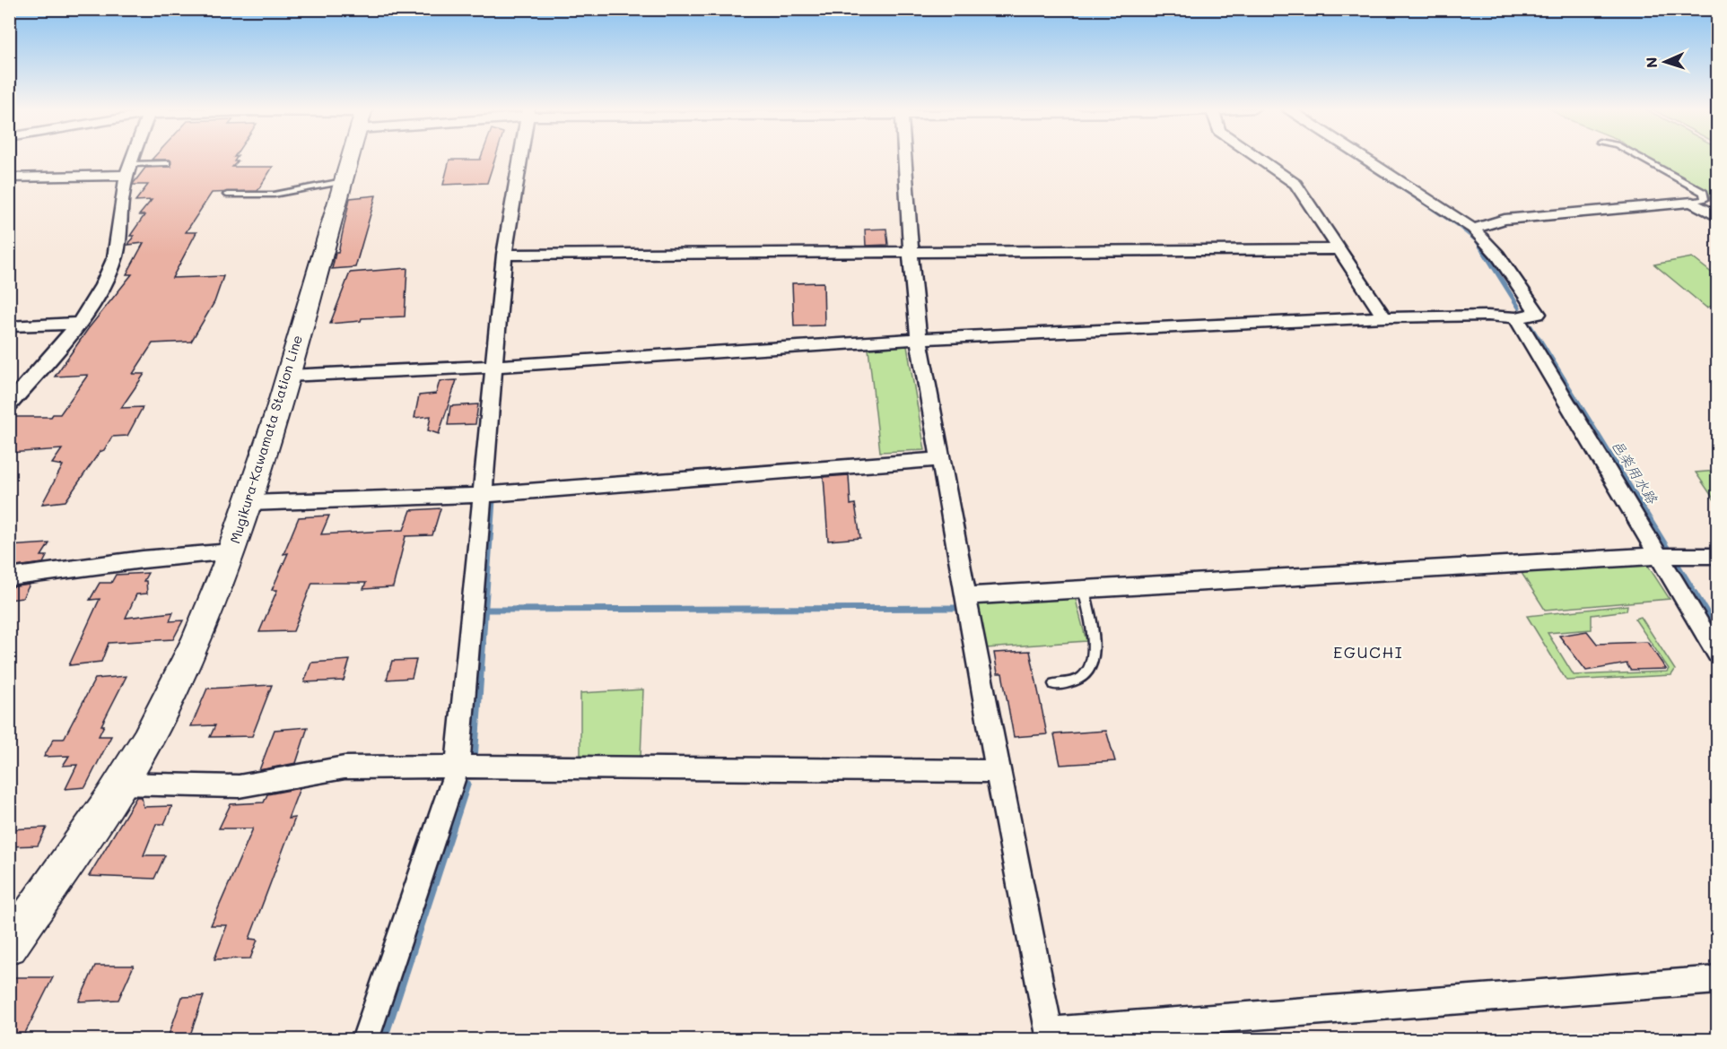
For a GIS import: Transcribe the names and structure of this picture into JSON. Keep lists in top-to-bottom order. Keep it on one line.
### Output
{"streets":{"main road":["Mugikura-Kawamata Station Line"]},"districts":["EGUCHI"],"water":["邑楽用水路"],"north":"left"}
